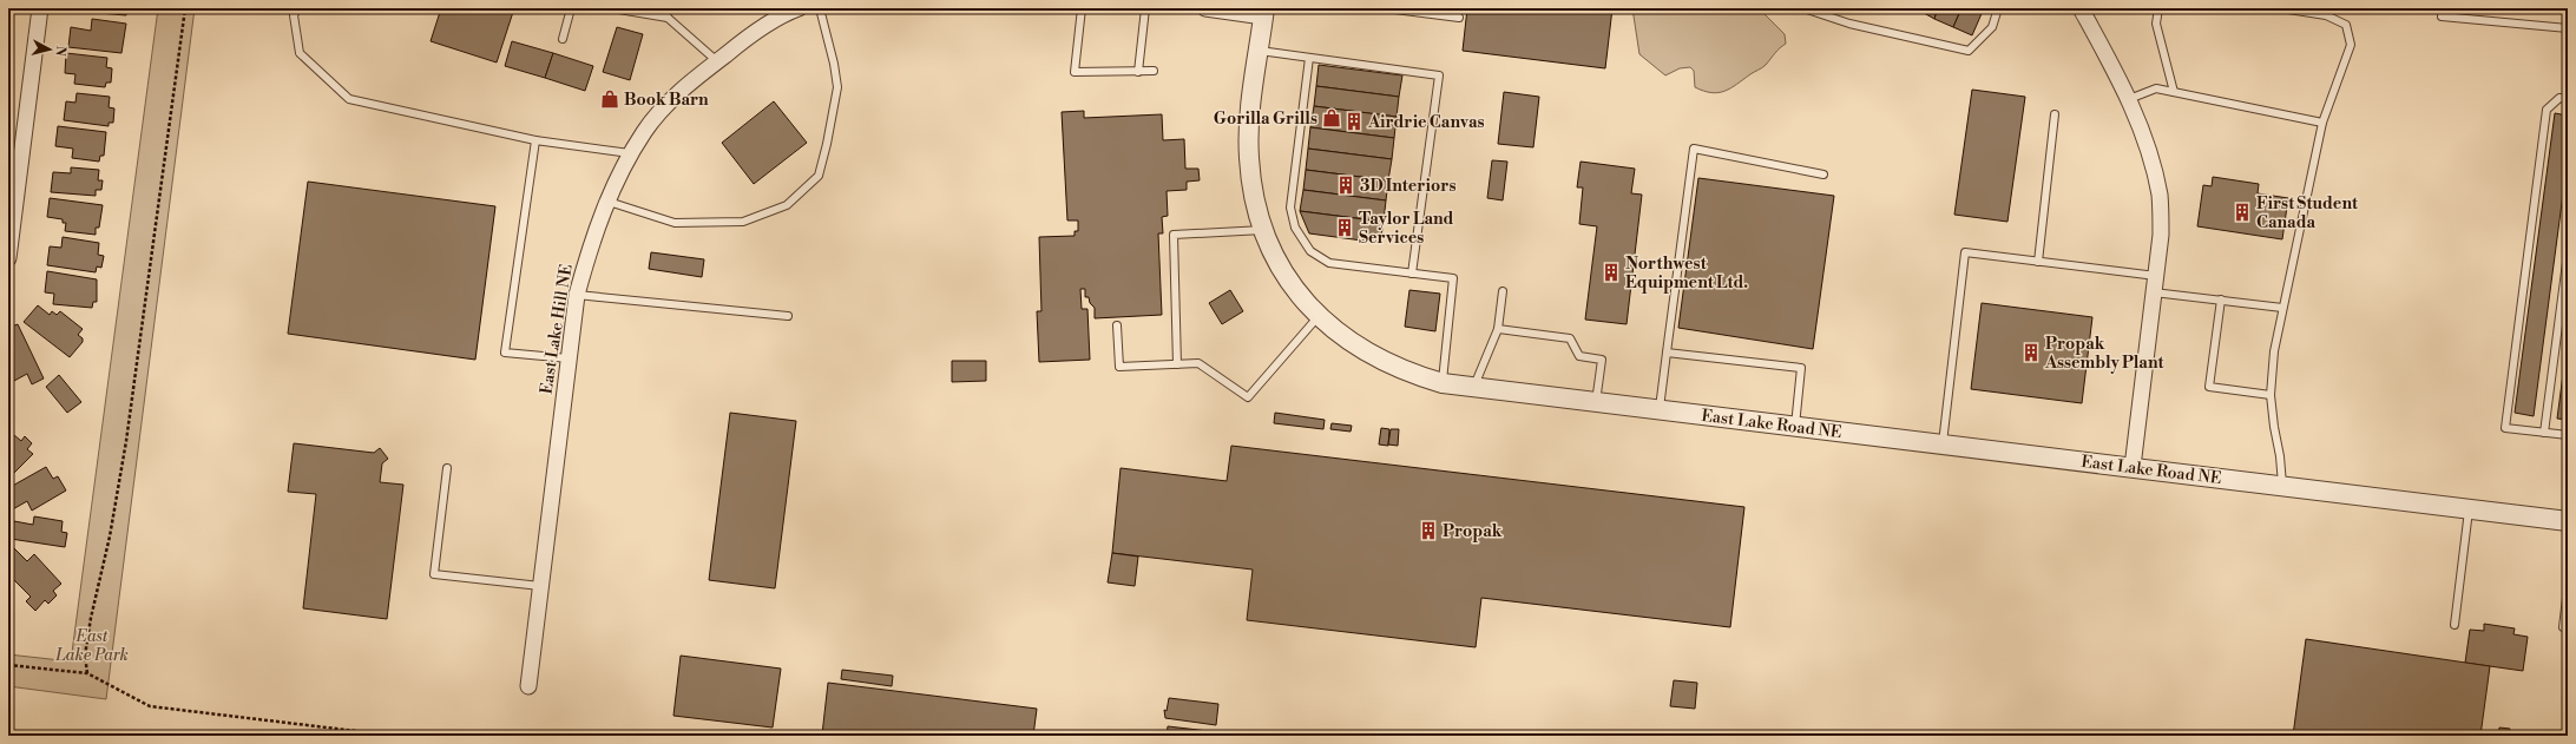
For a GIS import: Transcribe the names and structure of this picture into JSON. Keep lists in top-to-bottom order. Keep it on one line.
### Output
{"streets":{"street":["East Lake Hill NE","East Lake Road NE"]},"parks":["East Lake Park"],"places":{"shop":["Book Barn","Gorilla Grills"],"building":["Airdrie Canvas","3D Interiors","First Student Canada","Taylor Land Services","Northwest Equipment Ltd.","Propak Assembly Plant","Propak"]},"north":"right"}
